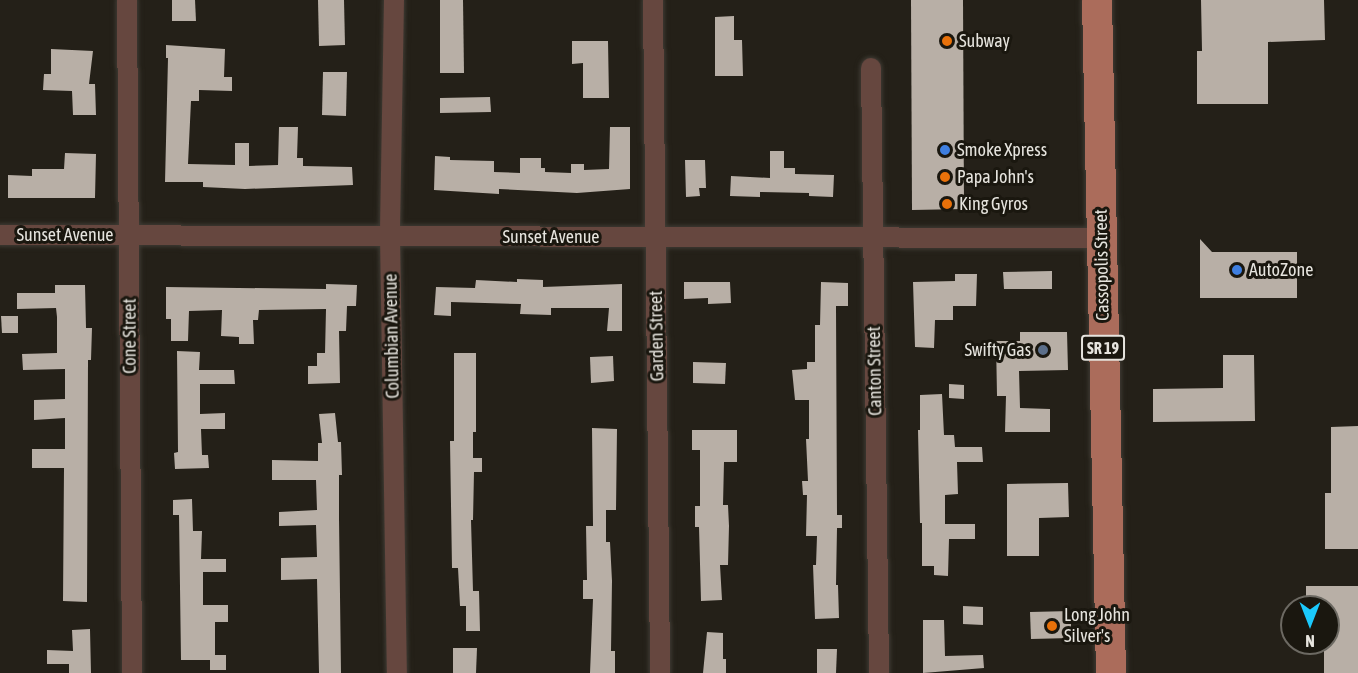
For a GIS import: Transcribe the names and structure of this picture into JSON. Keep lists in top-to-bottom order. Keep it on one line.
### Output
{"streets":{"main road":["Cassopolis Street","SR 19"],"street":["Sunset Avenue","Cone Street","Columbian Avenue","Garden Street","Canton Street"]},"crossings":[["Sunset Avenue","Cassopolis Street"],["Sunset Avenue","Cone Street"],["Sunset Avenue","Columbian Avenue"],["Sunset Avenue","Garden Street"],["Sunset Avenue","Canton Street"]],"places":["Subway","Smoke Xpress","Papa John's","King Gyros","AutoZone","Swifty Gas","Long John Silver's"],"north":"bottom"}
